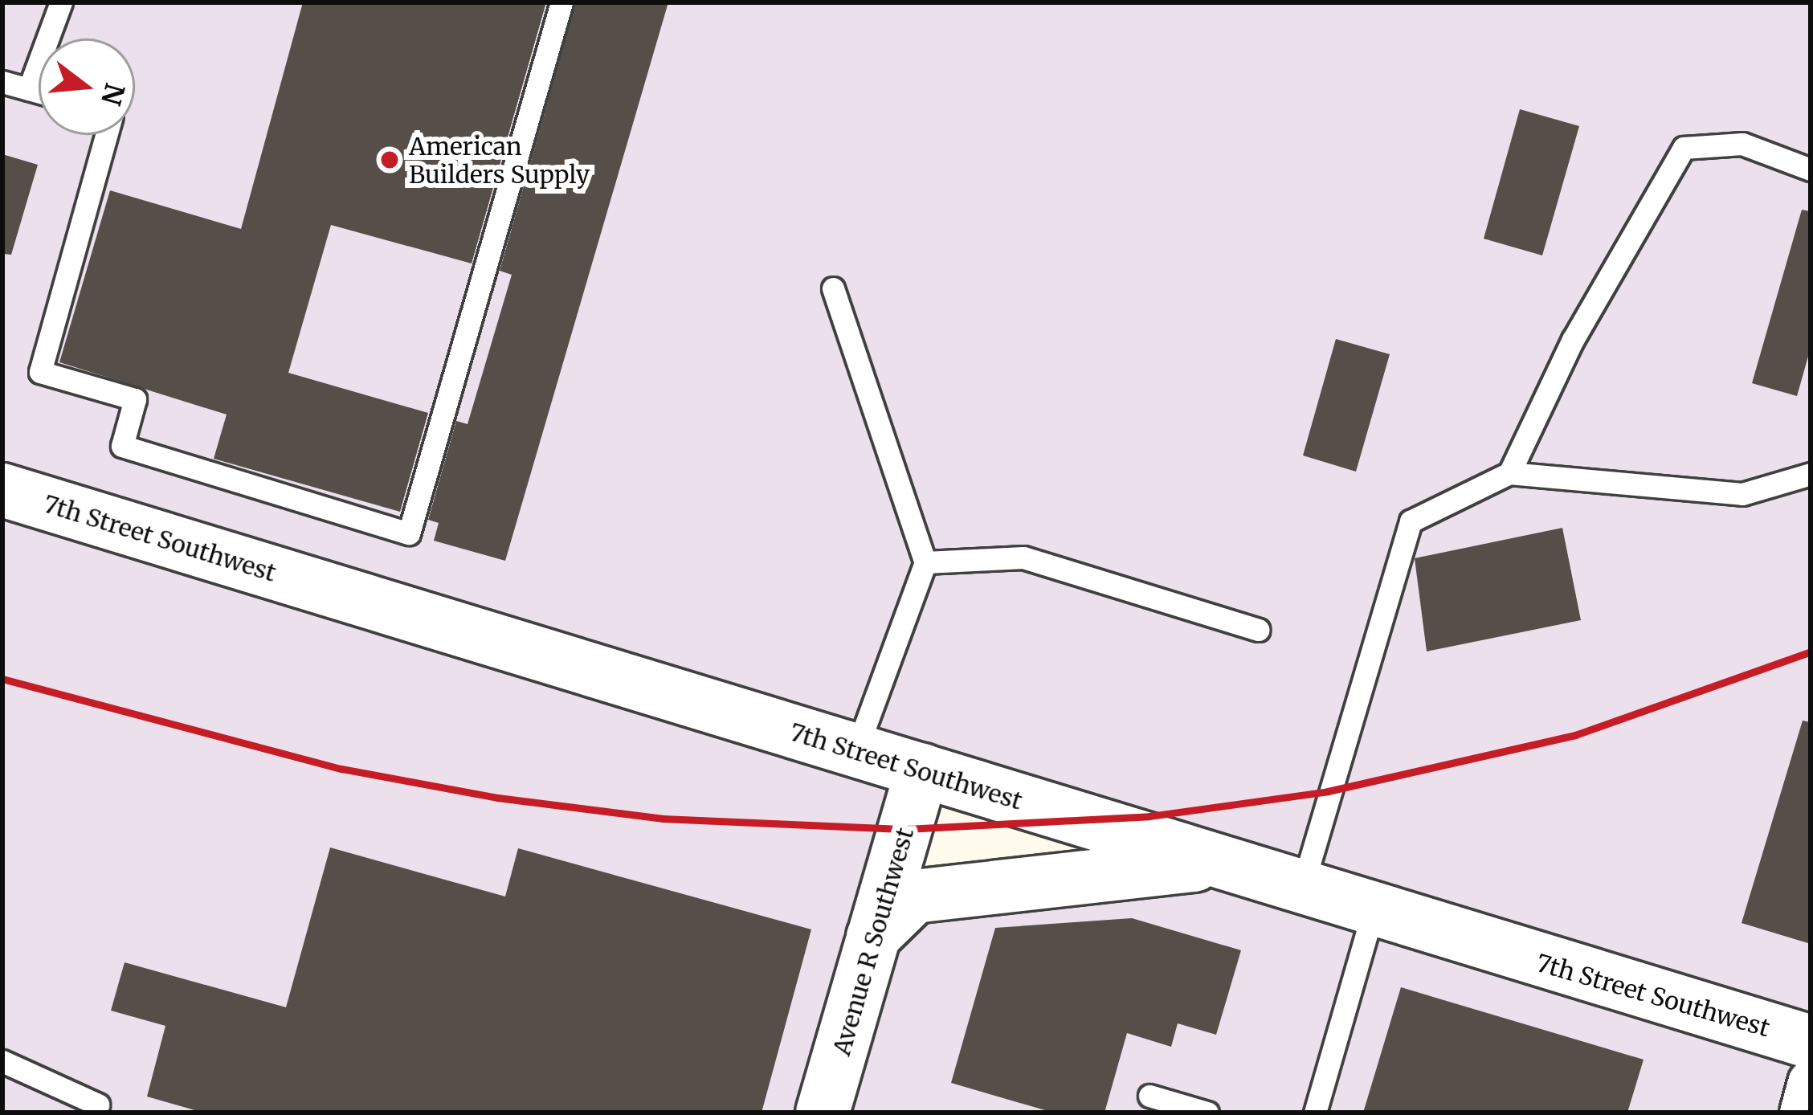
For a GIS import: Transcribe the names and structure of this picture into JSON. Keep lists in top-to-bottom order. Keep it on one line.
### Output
{"streets":{"street":["7th Street Southwest","Avenue R Southwest"]},"crossings":[["7th Street Southwest","Avenue R Southwest"]],"places":["American Builders Supply"],"north":"right"}
